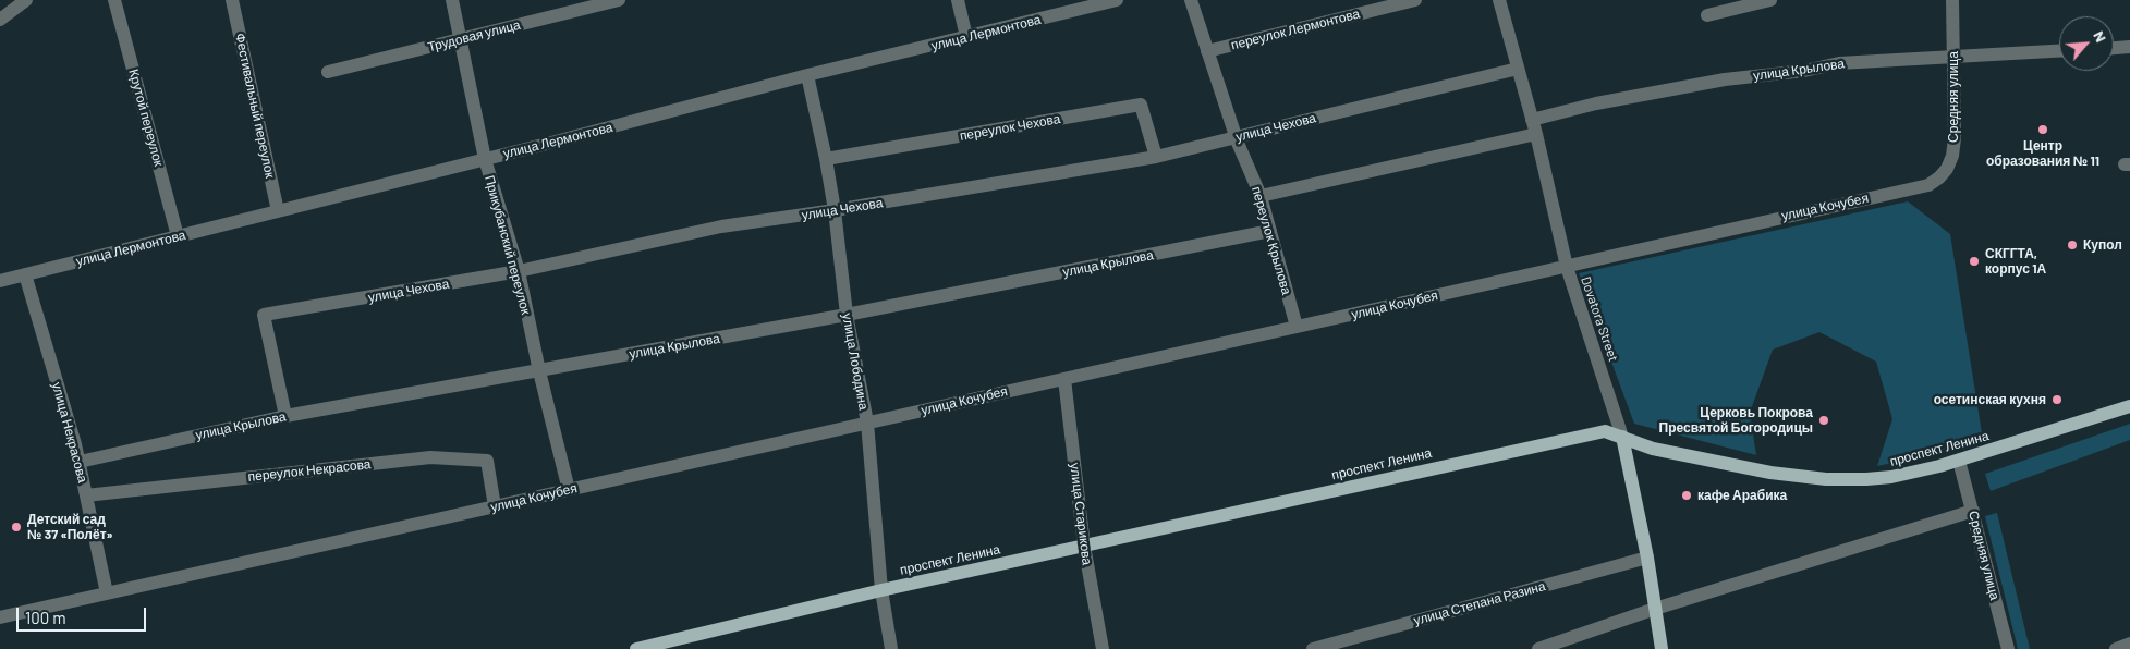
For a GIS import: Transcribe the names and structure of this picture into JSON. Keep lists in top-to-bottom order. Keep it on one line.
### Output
{"streets":{"main road":["Dovatora Street","проспект Ленина"],"street":["переулок Лермонтова","улица Лермонтова","Трудовая улица","улица Крылова","Средняя улица","Фестивальный переулок","Крутой переулок","переулок Чехова","улица Чехова","улица Кочубея","переулок Крылова","Прикубанский переулок","улица Лободина","улица Некрасова","переулок Некрасова","улица Старикова","улица Степана Разина"]},"crossings":[["переулок Лермонтова","переулок Крылова"],["улица Лермонтова","Фестивальный переулок"],["улица Лермонтова","Крутой переулок"],["улица Лермонтова","Прикубанский переулок"],["улица Лермонтова","улица Лободина"],["улица Лермонтова","улица Некрасова"],["Трудовая улица","Прикубанский переулок"],["улица Крылова","Средняя улица"],["улица Крылова","улица Чехова"],["улица Крылова","переулок Крылова"],["улица Крылова","Прикубанский переулок"],["улица Крылова","Dovatora Street"],["улица Крылова","улица Лободина"],["улица Крылова","улица Некрасова"],["Средняя улица","улица Кочубея"],["Средняя улица","проспект Ленина"],["переулок Чехова","улица Чехова"],["переулок Чехова","улица Лободина"],["улица Чехова","переулок Крылова"],["улица Чехова","Прикубанский переулок"],["улица Чехова","Dovatora Street"],["улица Чехова","улица Лободина"],["улица Кочубея","переулок Крылова"],["улица Кочубея","Прикубанский переулок"],["улица Кочубея","Dovatora Street"],["улица Кочубея","улица Лободина"],["улица Кочубея","улица Некрасова"],["улица Кочубея","переулок Некрасова"],["улица Кочубея","улица Старикова"],["Dovatora Street","проспект Ленина"],["Dovatora Street","улица Степана Разина"],["улица Лободина","проспект Ленина"],["улица Некрасова","переулок Некрасова"],["проспект Ленина","улица Старикова"]],"places":["Центр образования № 11","Купол","СКГГТА, корпус 1А","осетинская кухня","Церковь Покрова Пресвятой Богородицы","кафе Арабика","Детский сад № 37 «Полёт»"],"scale_bar":"100 m","north":"top right"}
